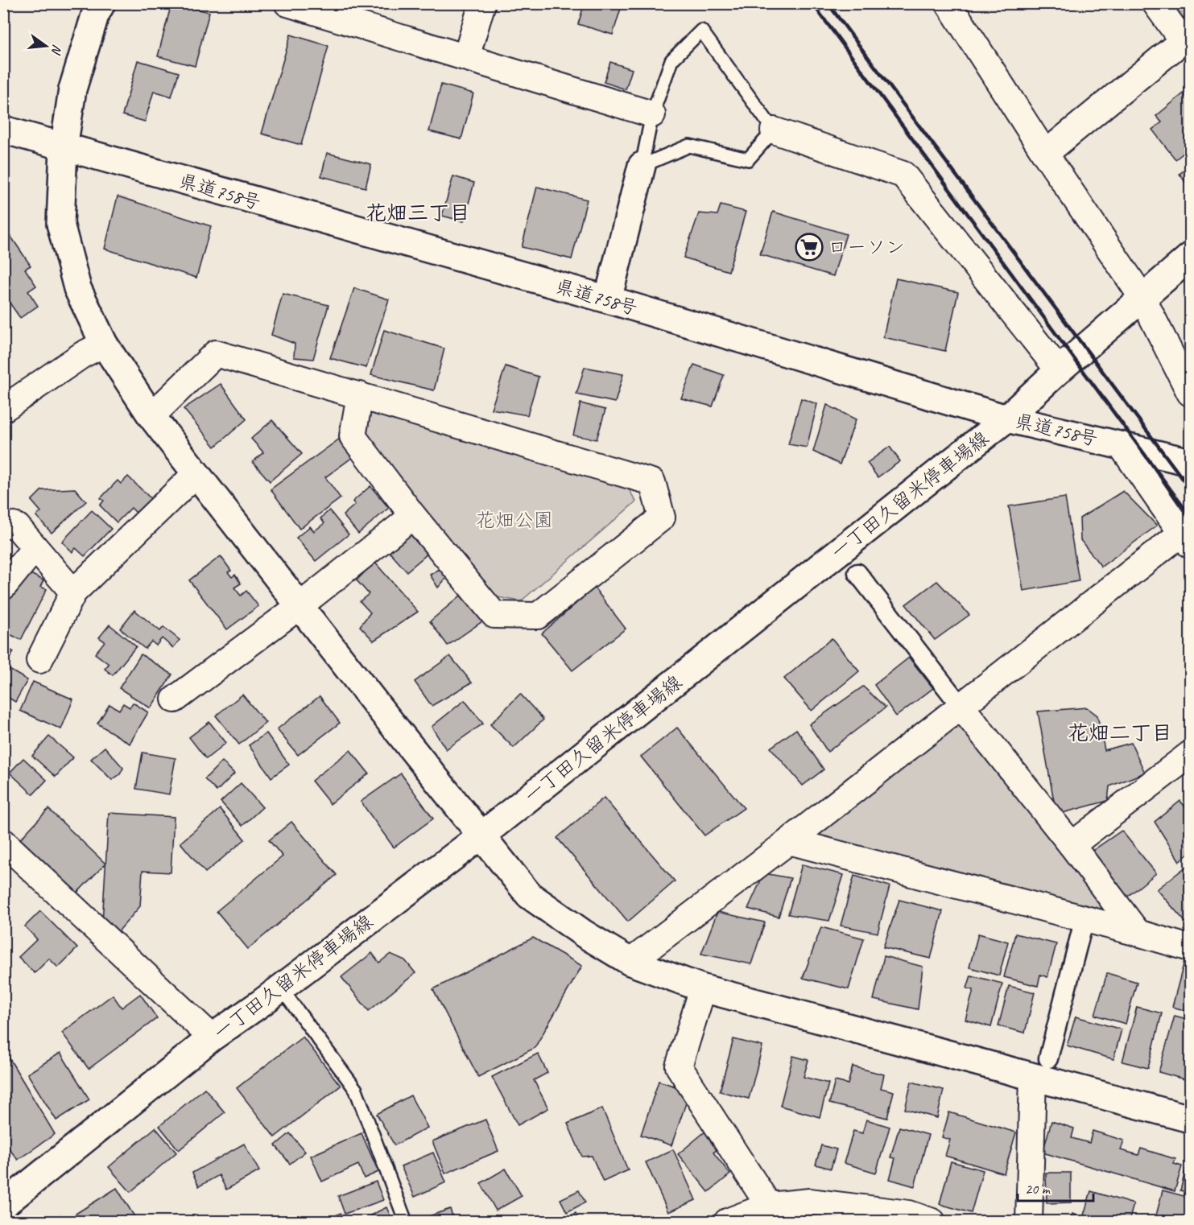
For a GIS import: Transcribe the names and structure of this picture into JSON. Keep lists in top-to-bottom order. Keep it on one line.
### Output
{"streets":{"main road":["県道758号","一丁田久留米停車場線"]},"crossings":[["県道758号","一丁田久留米停車場線"]],"districts":["花畑三丁目","花畑二丁目"],"parks":["花畑公園"],"places":{"supermarket":["ローソン"]},"scale_bar":"20 m","north":"right"}
